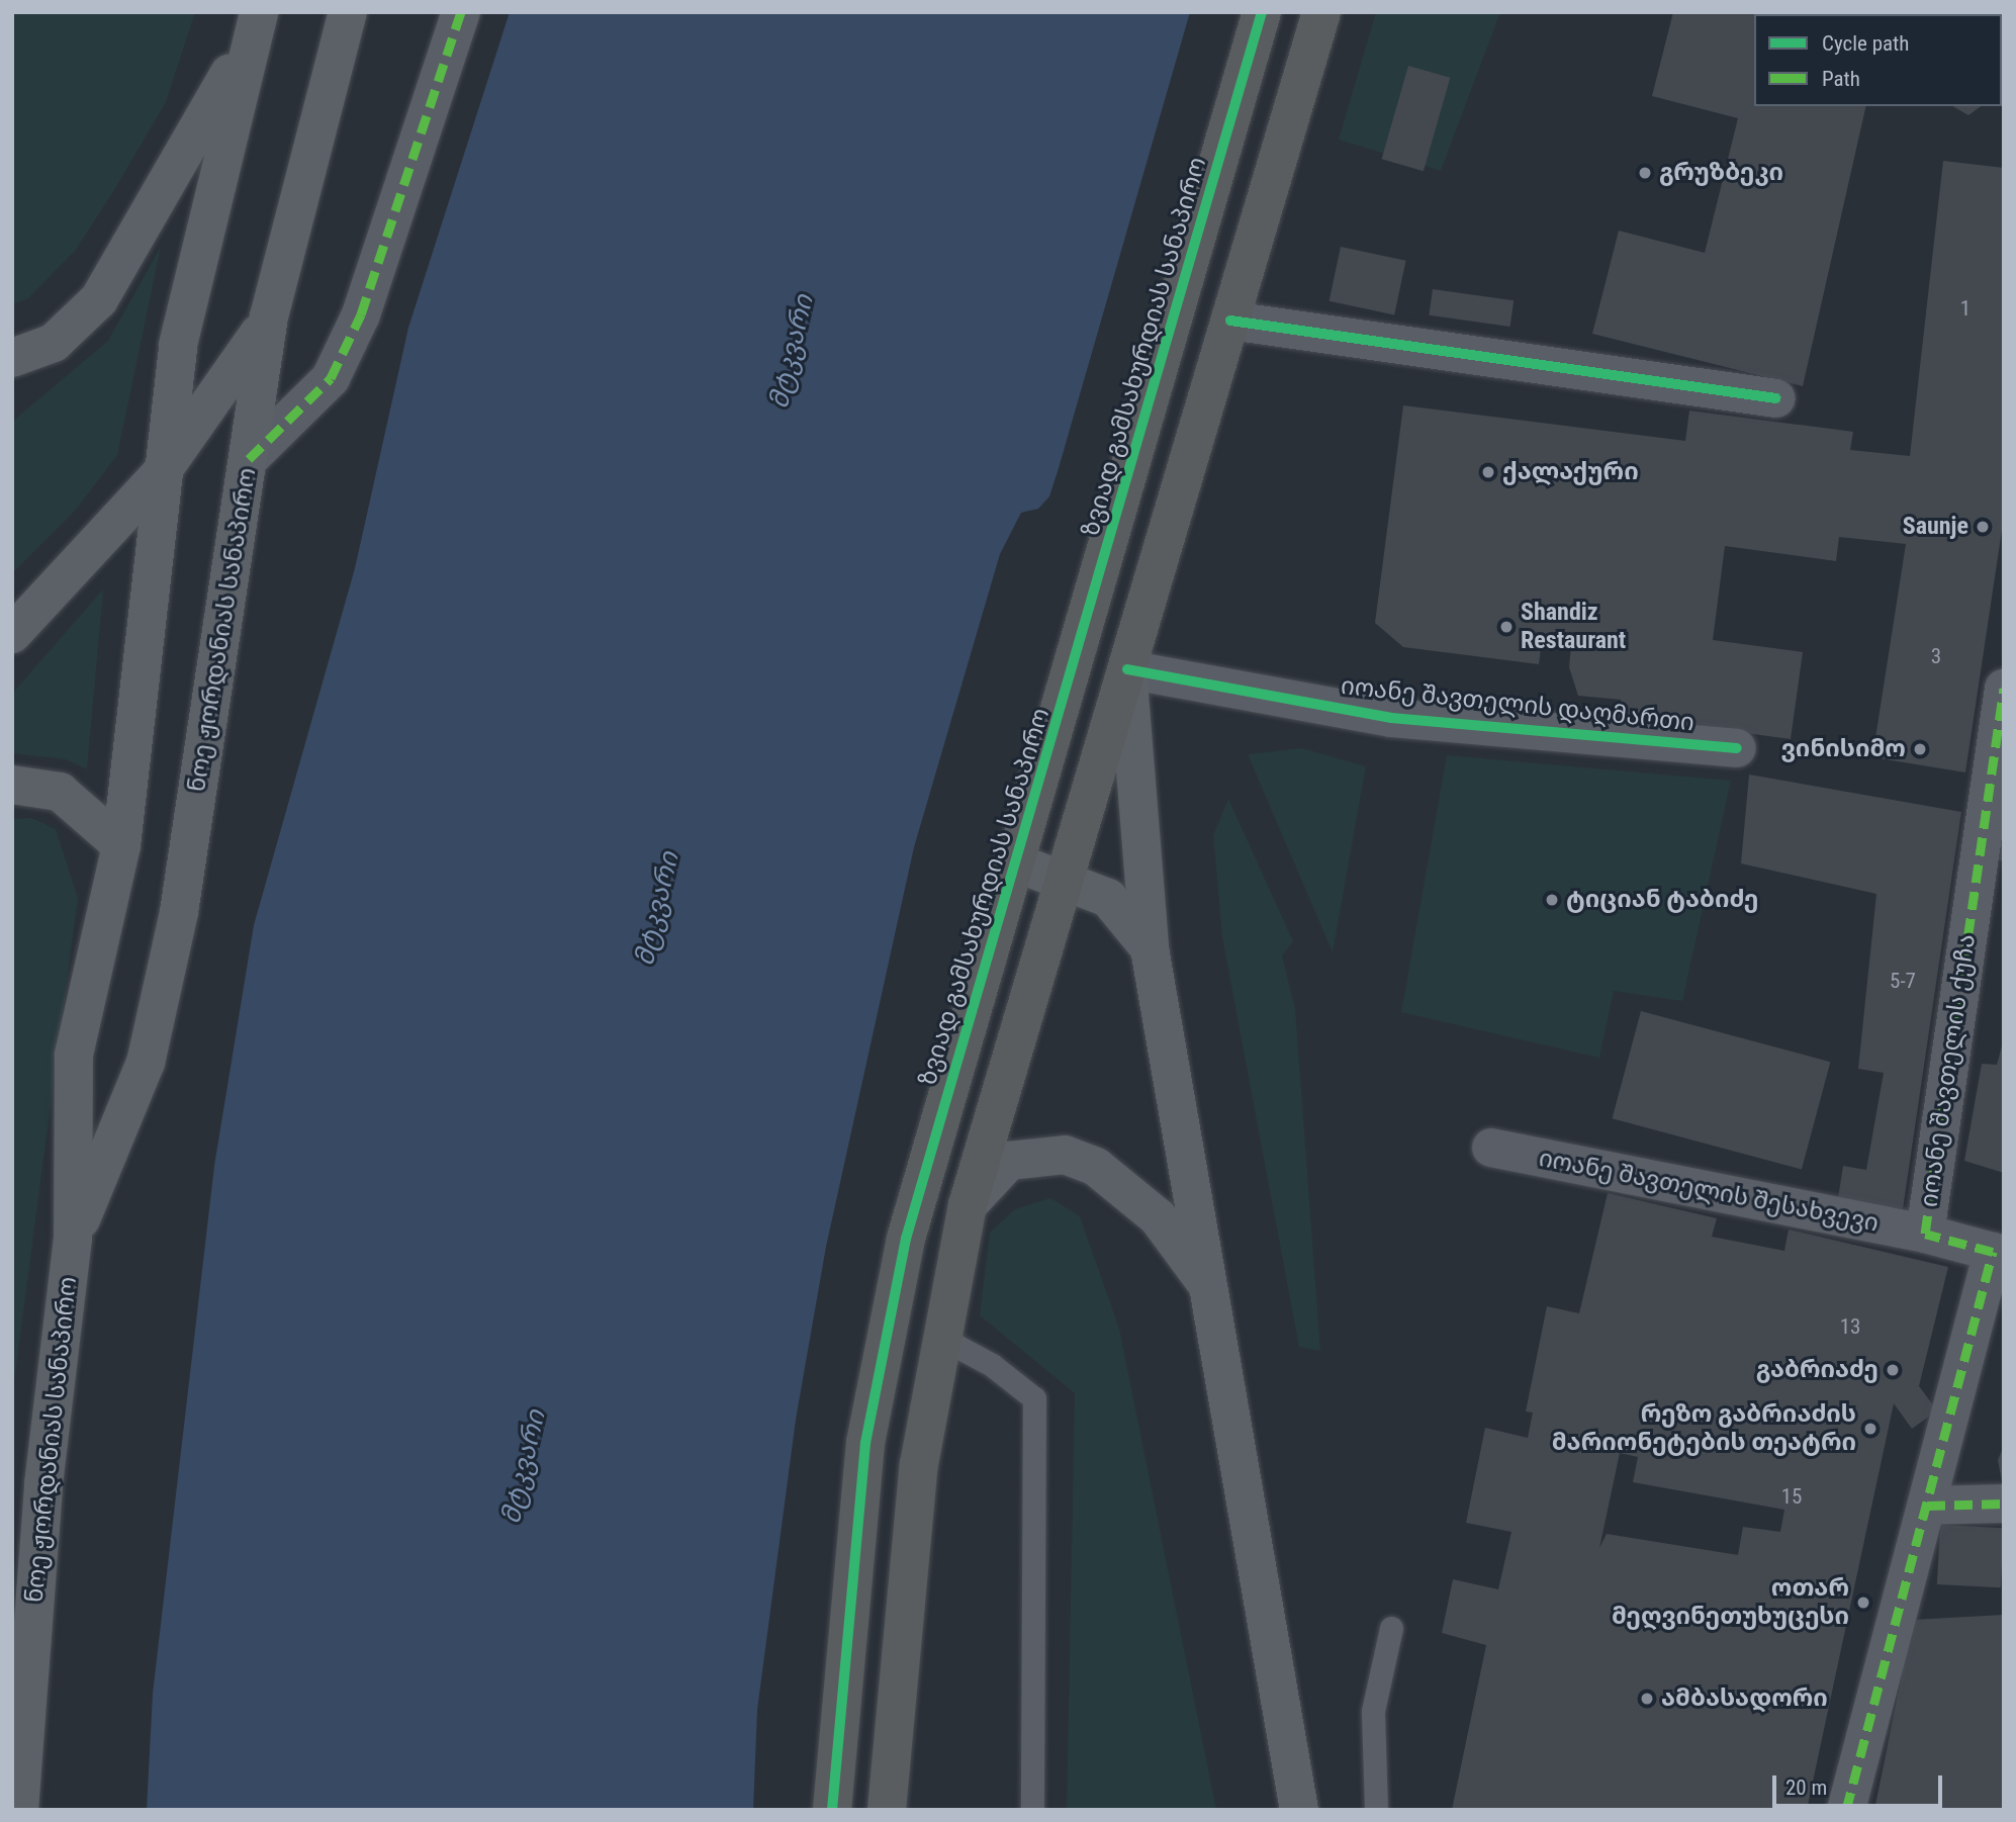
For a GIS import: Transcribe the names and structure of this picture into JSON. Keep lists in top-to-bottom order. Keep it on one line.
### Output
{"streets":{"highway":["ზვიად გამსახურდიას სანაპირო"],"main road":["ნოე ჟორდანიას სანაპირო"],"street":["იოანე შავთელის დაღმართი","იოანე შავთელის ქუჩა","იოანე შავთელის შესახვევი"]},"crossings":[["იოანე შავთელის ქუჩა","იოანე შავთელის შესახვევი"]],"water":["მტკვარი"],"places":["გრუზბეკი","ქალაქური","Saunje","Shandiz Restaurant","ვინისიმო","ტიციან ტაბიძე","გაბრიაძე","რეზო გაბრიაძის მარიონეტების თეატრი","ოთარ მეღვინეთუხუცესი","ამბასადორი"],"house_numbers":["1","3","5-7","13","15"],"legend":["Cycle path","Path"],"scale_bar":"20 m"}
